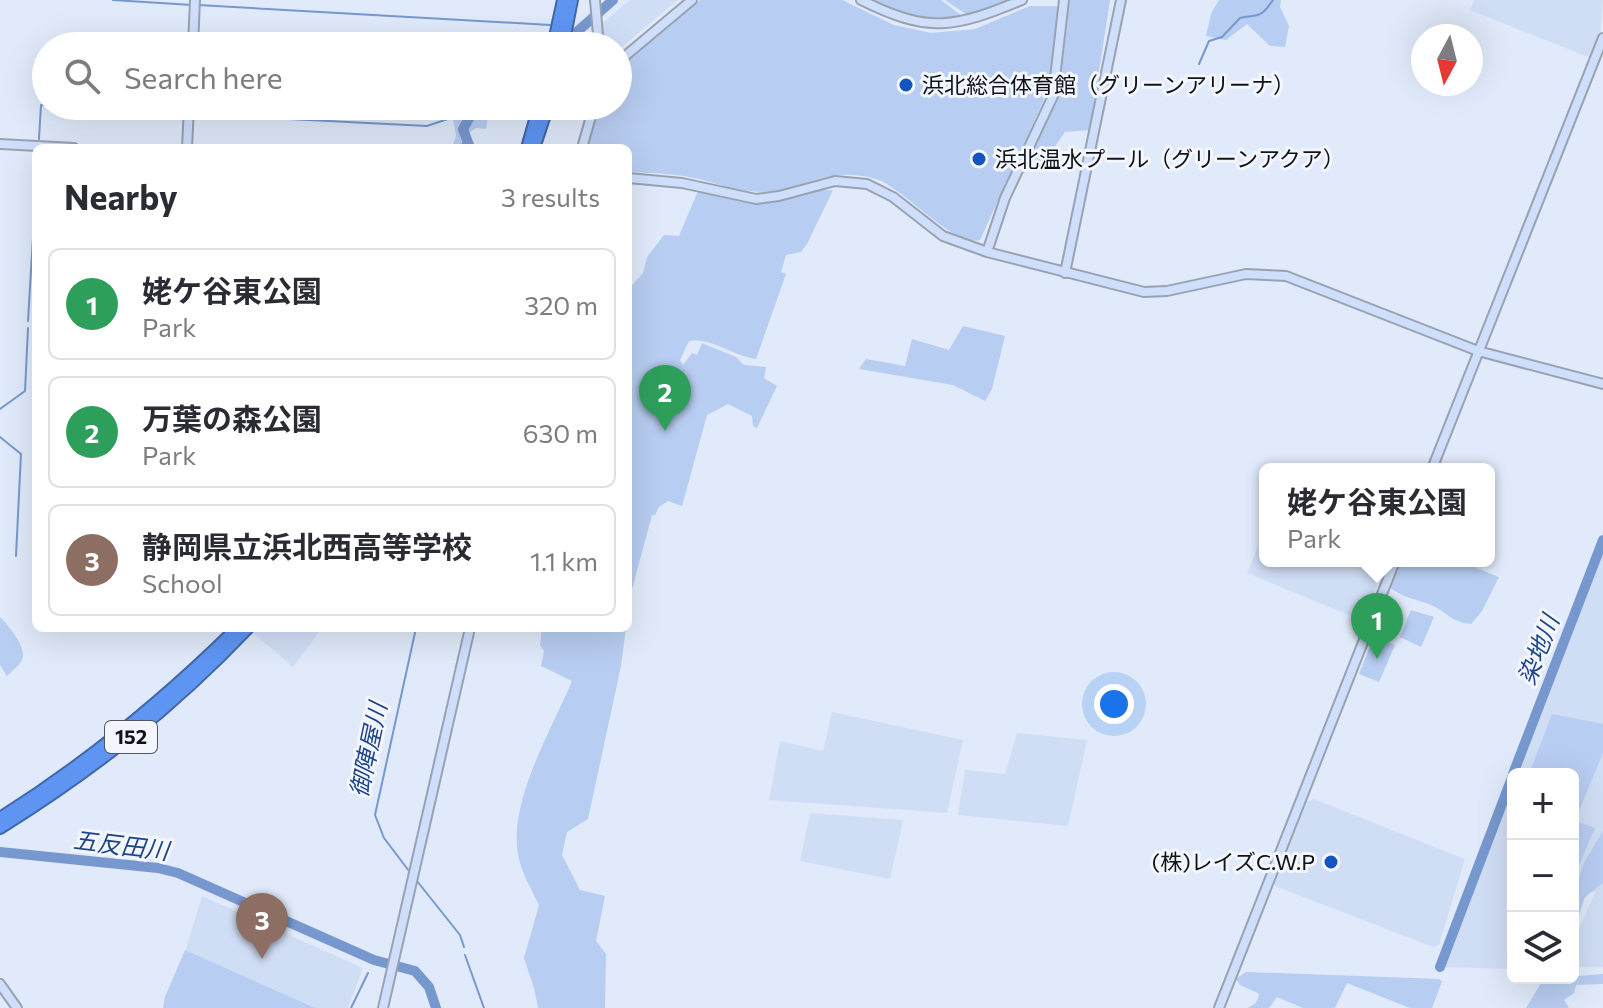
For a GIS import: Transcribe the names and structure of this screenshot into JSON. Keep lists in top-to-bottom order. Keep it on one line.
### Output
{"streets":{"highway":["152"]},"water":["染地川","御陣屋川","五反田川"],"places":["浜北総合体育館（グリーンアリーナ）","浜北温水プール（グリーンアクア）","(株)レイズC.W.P"],"north":"bottom","page":{"search":"Search here","heading":["Nearby","3 results"],"list":[{"mark":"1","name":"姥ケ谷東公園","note":"Park","value":"320 m"},{"mark":"2","name":"万葉の森公園","note":"Park","value":"630 m"},{"mark":"3","name":"静岡県立浜北西高等学校","note":"School","value":"1.1 km"}],"pins":["2","1","3"],"popup":["姥ケ谷東公園","Park"],"map_buttons":["+","−"]}}
